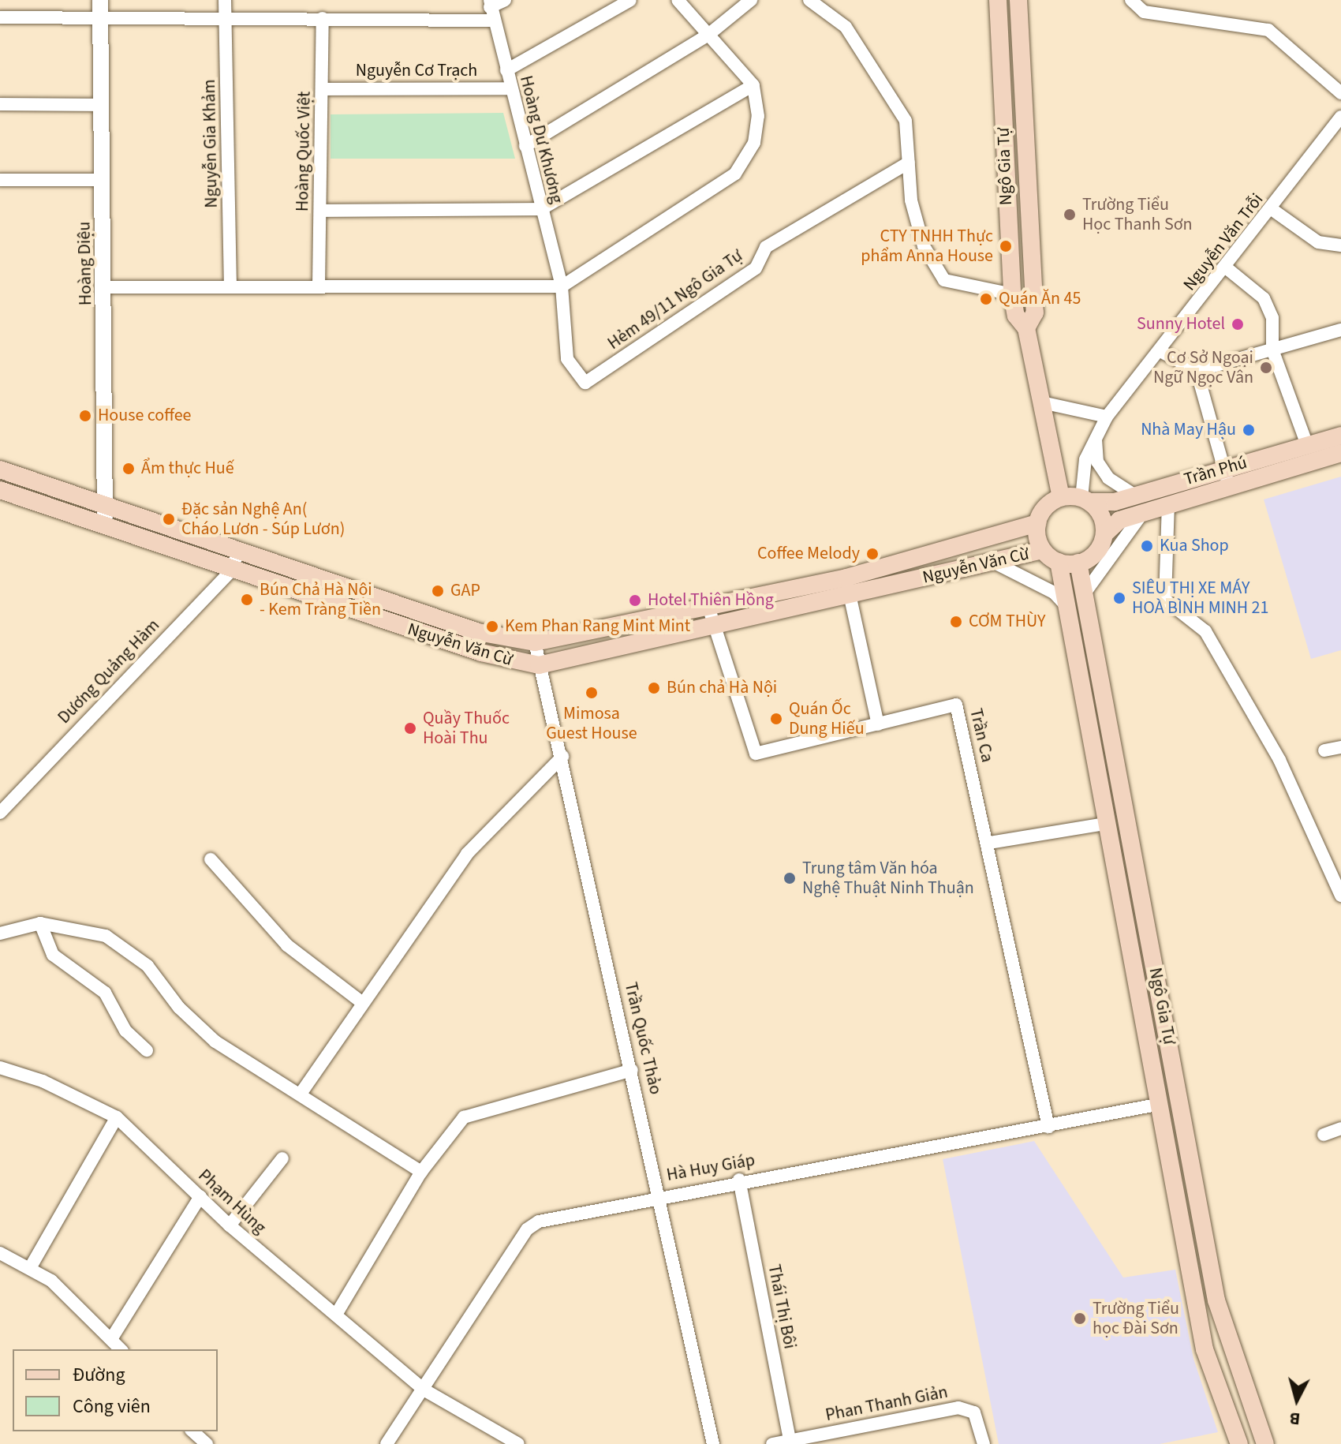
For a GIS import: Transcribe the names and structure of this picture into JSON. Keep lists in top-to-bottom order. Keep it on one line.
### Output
{"streets":{"main road":["Ngô Gia Tự","Trần Phú","Nguyễn Văn Cừ"],"street":["Nguyễn Cơ Trạch","Hoàng Dư Khương","Nguyễn Gia Khảm","Hoàng Quốc Việt","Nguyễn Văn Trỗi","Hoàng Diệu","Hẻm 49/11 Ngô Gia Tự","Dương Quảng Hàm","Trần Ca","Trần Quốc Thảo","Hà Huy Giáp","Phạm Hùng","Thái Thị Bôi","Phan Thanh Giản"]},"crossings":[["Nguyễn Cơ Trạch","Hoàng Dư Khương"],["Nguyễn Cơ Trạch","Hoàng Quốc Việt"],["Hoàng Dư Khương","Hẻm 49/11 Ngô Gia Tự"],["Ngô Gia Tự","Nguyễn Văn Trỗi"],["Ngô Gia Tự","Trần Phú"],["Ngô Gia Tự","Nguyễn Văn Cừ"],["Ngô Gia Tự","Hà Huy Giáp"],["Nguyễn Văn Trỗi","Trần Phú"],["Nguyễn Văn Trỗi","Nguyễn Văn Cừ"],["Hoàng Diệu","Nguyễn Văn Cừ"],["Trần Phú","Nguyễn Văn Cừ"],["Nguyễn Văn Cừ","Dương Quảng Hàm"],["Nguyễn Văn Cừ","Trần Ca"],["Nguyễn Văn Cừ","Trần Quốc Thảo"],["Trần Ca","Hà Huy Giáp"],["Trần Quốc Thảo","Hà Huy Giáp"],["Hà Huy Giáp","Phạm Hùng"],["Hà Huy Giáp","Thái Thị Bôi"],["Thái Thị Bôi","Phan Thanh Giản"]],"places":["Trường Tiểu Học Thanh Sơn","CTY TNHH Thực phẩm Anna House","Quán Ăn 45","Sunny Hotel","Cơ Sở Ngoại Ngữ Ngọc Vân","House coffee","Nhà May Hậu","Ẩm thực Huế","Đặc sản Nghệ An( Cháo Lươn - Súp Lươn)","Kua Shop","Coffee Melody","GAP","SIÊU THỊ XE MÁY HOÀ BÌNH MINH 21","Bún Chả Hà Nội - Kem Tràng Tiền","Hotel Thiên Hồng","CƠM THÙY","Kem Phan Rang Mint Mint","Bún chả Hà Nội","Mimosa Guest House","Quán Ốc Dung Hiếu","Quầy Thuốc Hoài Thu","Trung tâm Văn hóa Nghệ Thuật Ninh Thuận","Trường Tiểu học Đài Sơn"],"legend":["Đường","Công viên"],"north":"bottom"}
